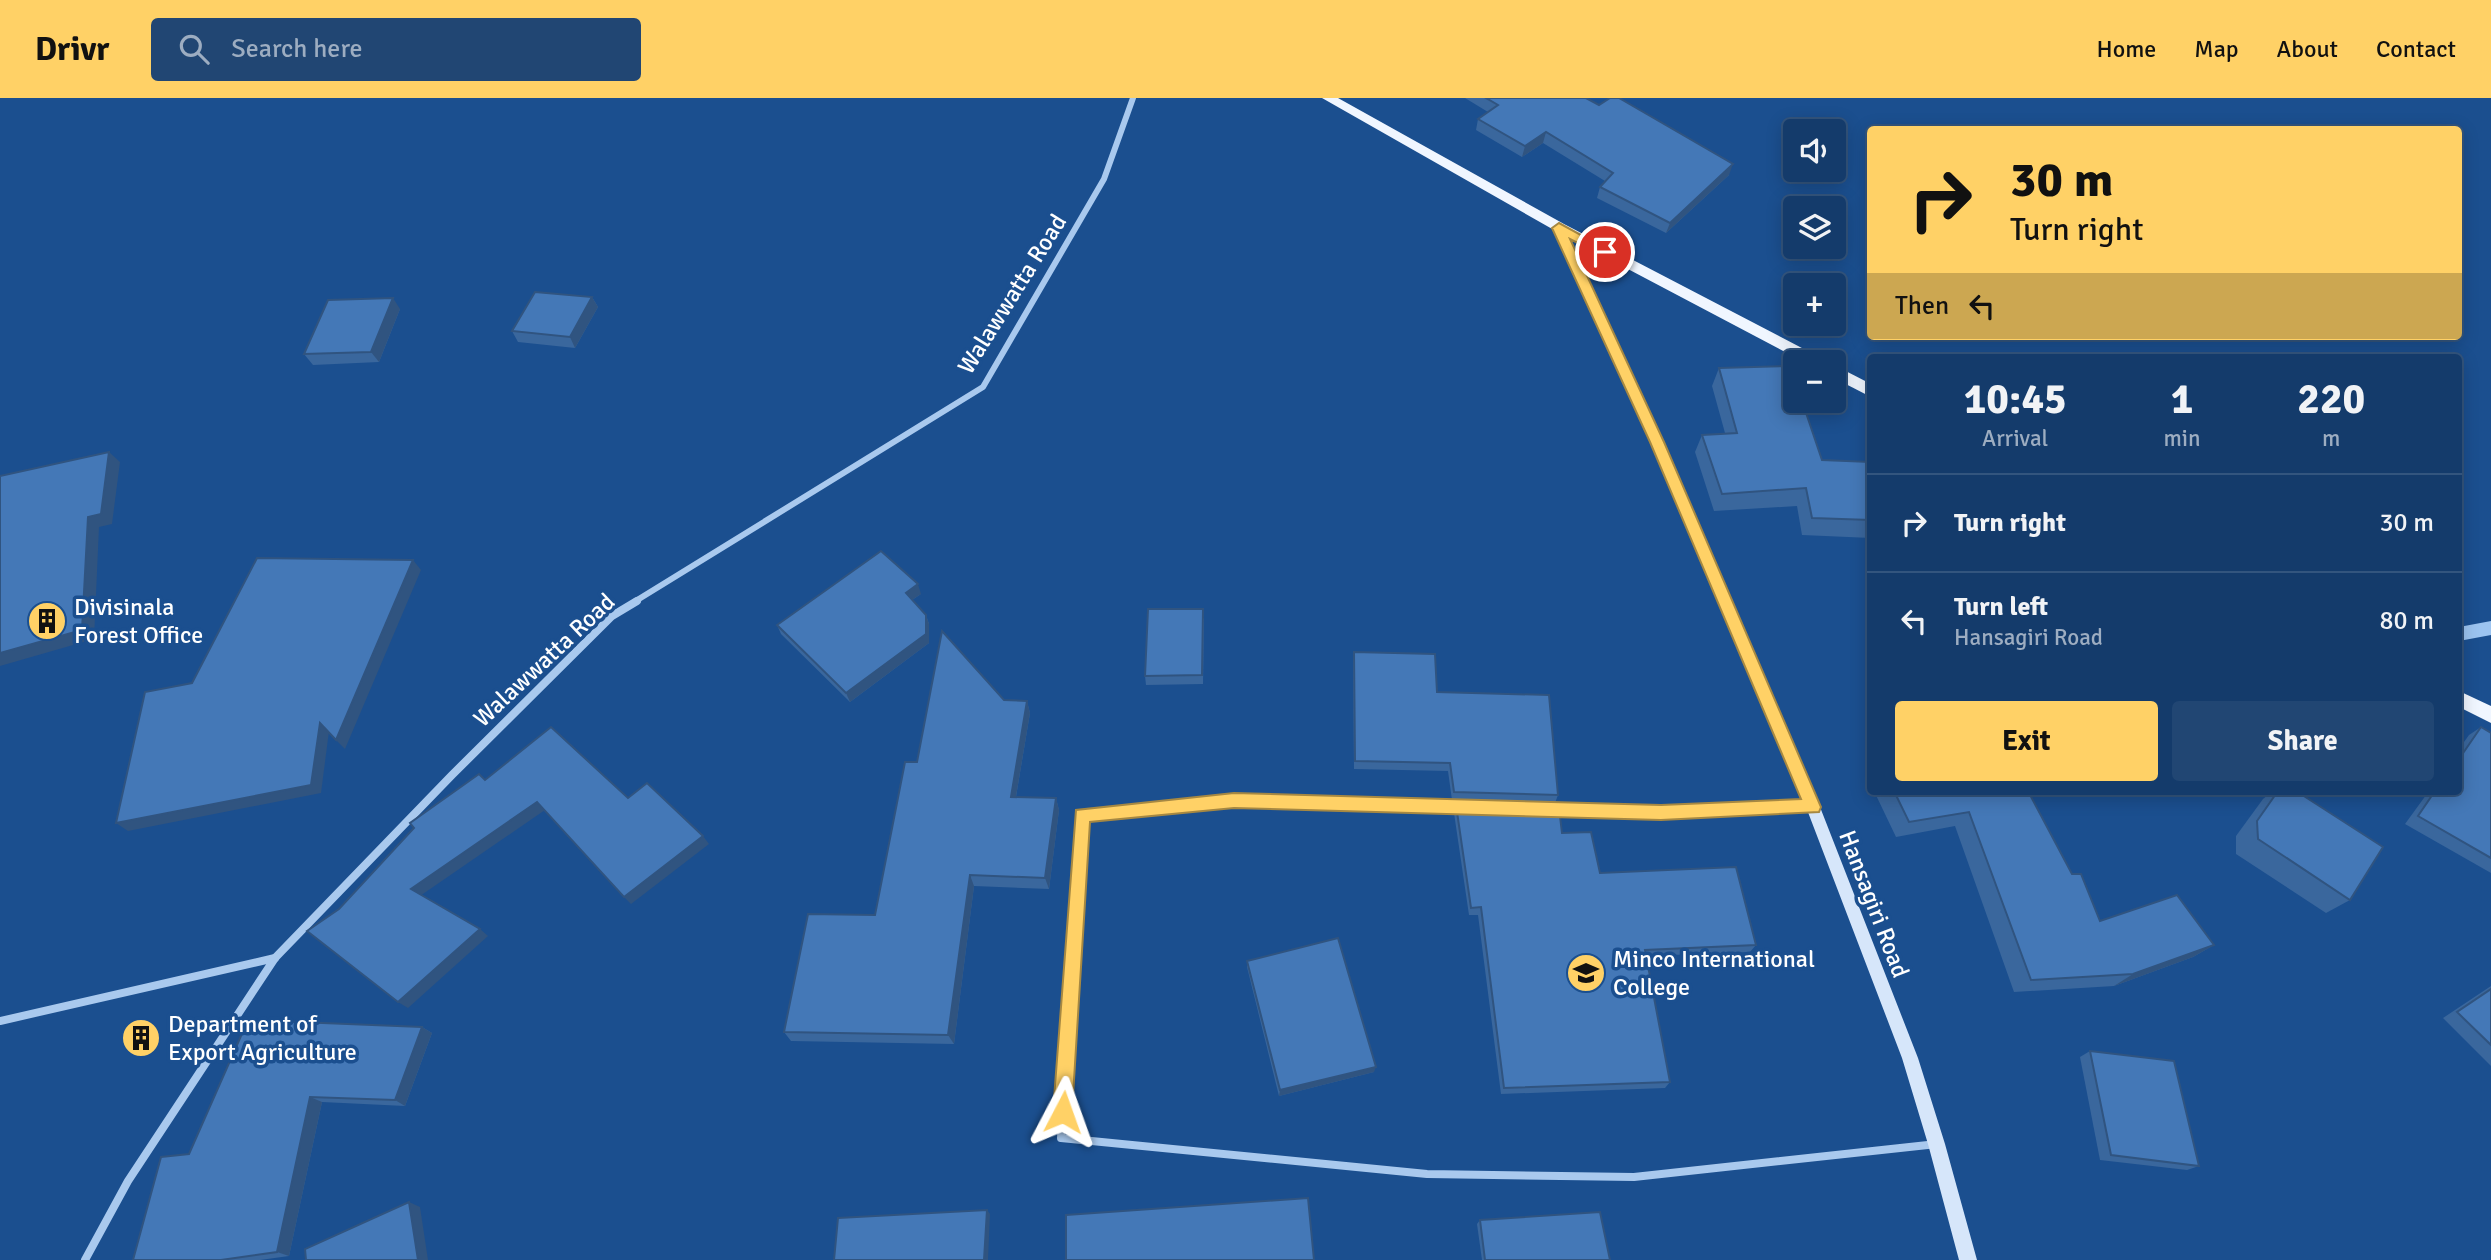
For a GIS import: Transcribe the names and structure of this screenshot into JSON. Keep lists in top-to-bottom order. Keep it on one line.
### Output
{"streets":{"street":["Walawwatta Road","Hansagiri Road"]},"places":{"building":["Divisinala Forest Office","Department of Export Agriculture"],"school or university":["Minco International College"]},"page":{"header":"Drivr","search":"Search here","nav":["Home","Map","About","Contact"],"map_buttons":["+","−"],"turn":["30 m","Turn right"],"then":"Then","eta":["10:45","Arrival","1","min","220","m"],"list":[{"name":"Turn right","value":"30 m"},{"name":"Turn left","note":"Hansagiri Road","value":"80 m"}],"buttons":["Exit","Share"]}}
